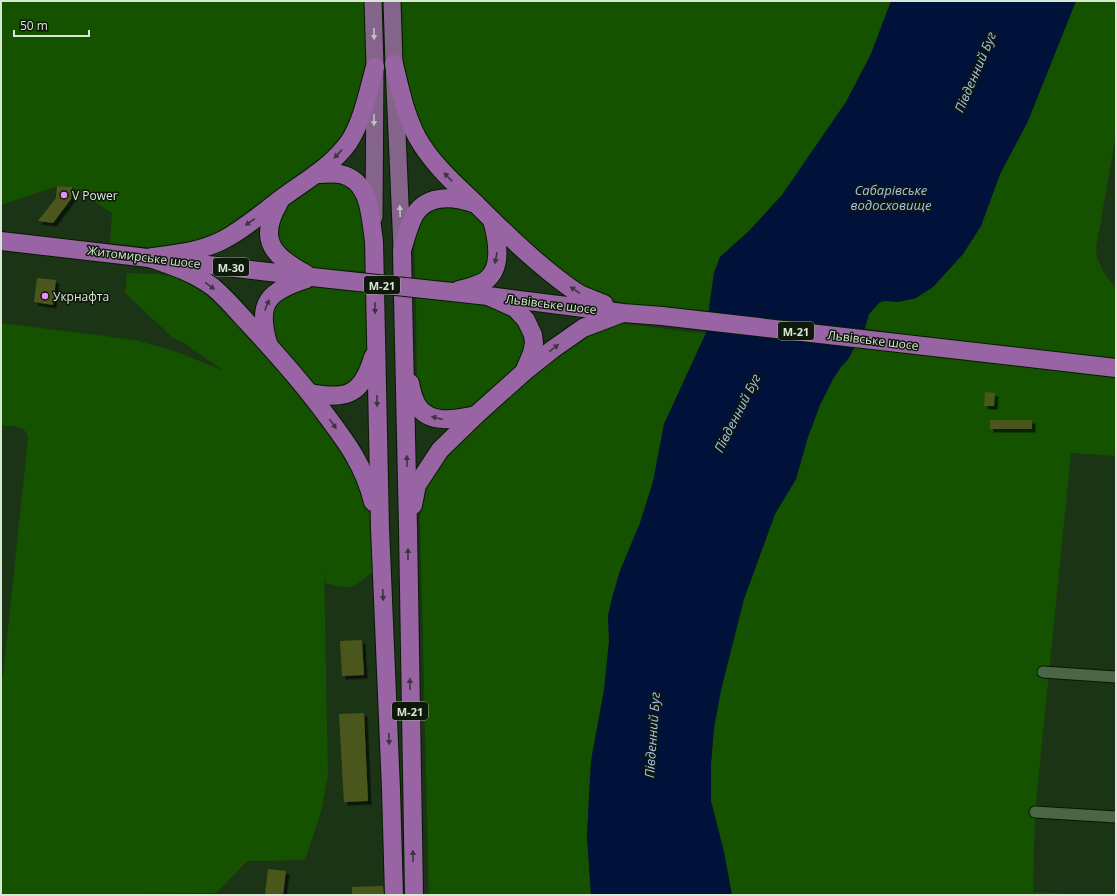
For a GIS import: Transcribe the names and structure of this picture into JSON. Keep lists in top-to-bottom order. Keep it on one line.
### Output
{"streets":{"highway":["Житомирське шосе","М-30","М-21","Львівське шосе"]},"crossings":[["Житомирське шосе","М-21"],["М-21","Львівське шосе"]],"water":["Південний Буг","Сабарівське водосховище"],"places":["V Power","Укрнафта"],"scale_bar":"50 m"}
